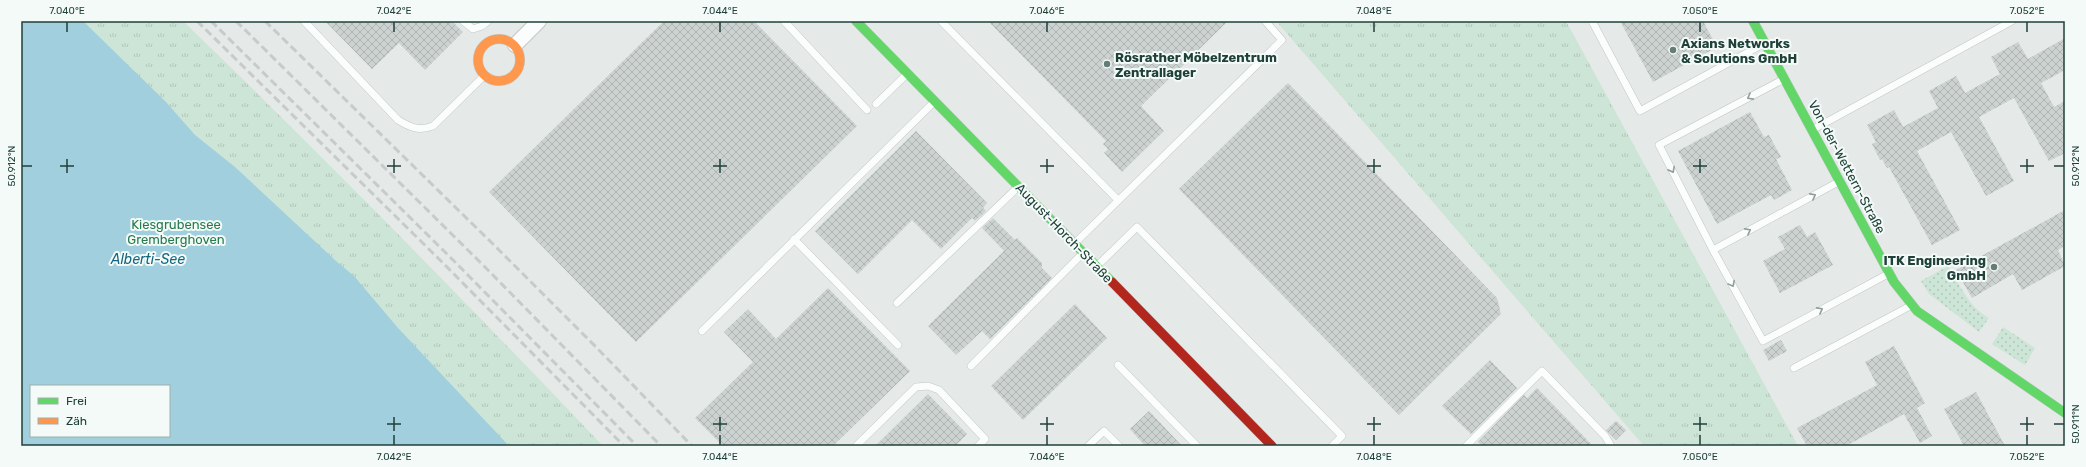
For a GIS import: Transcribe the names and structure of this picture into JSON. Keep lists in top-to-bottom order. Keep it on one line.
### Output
{"streets":{"street":["Von-der-Wettern-Straße","August-Horch-Straße"]},"water":["Alberti-See"],"parks":["Kiesgrubensee Gremberghoven"],"places":["Axians Networks & Solutions GmbH","Rösrather Möbelzentrum Zentrallager","ITK Engineering GmbH"],"legend":["Frei","Zäh"],"coordinates":["7.040°E","7.042°E","7.044°E","7.046°E","7.048°E","7.050°E","7.052°E","50.912°N","50.911°N"]}
